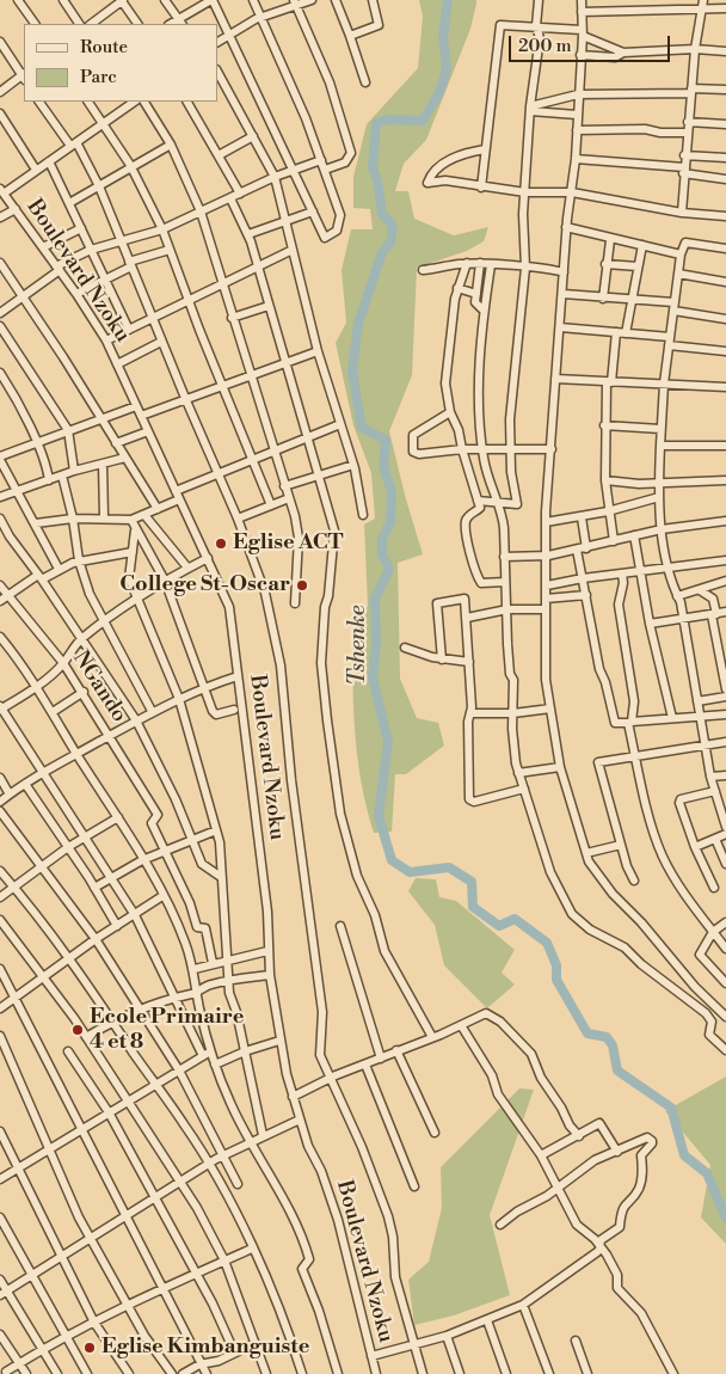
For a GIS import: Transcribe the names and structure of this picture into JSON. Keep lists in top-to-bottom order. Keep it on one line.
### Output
{"streets":{"street":["Boulevard Nzoku","NGando"]},"water":["Tshenke"],"places":["Eglise ACT","College St-Oscar","Ecole Primaire 4 et 8","Eglise Kimbanguiste"],"legend":["Route","Parc"],"scale_bar":"200 m"}
